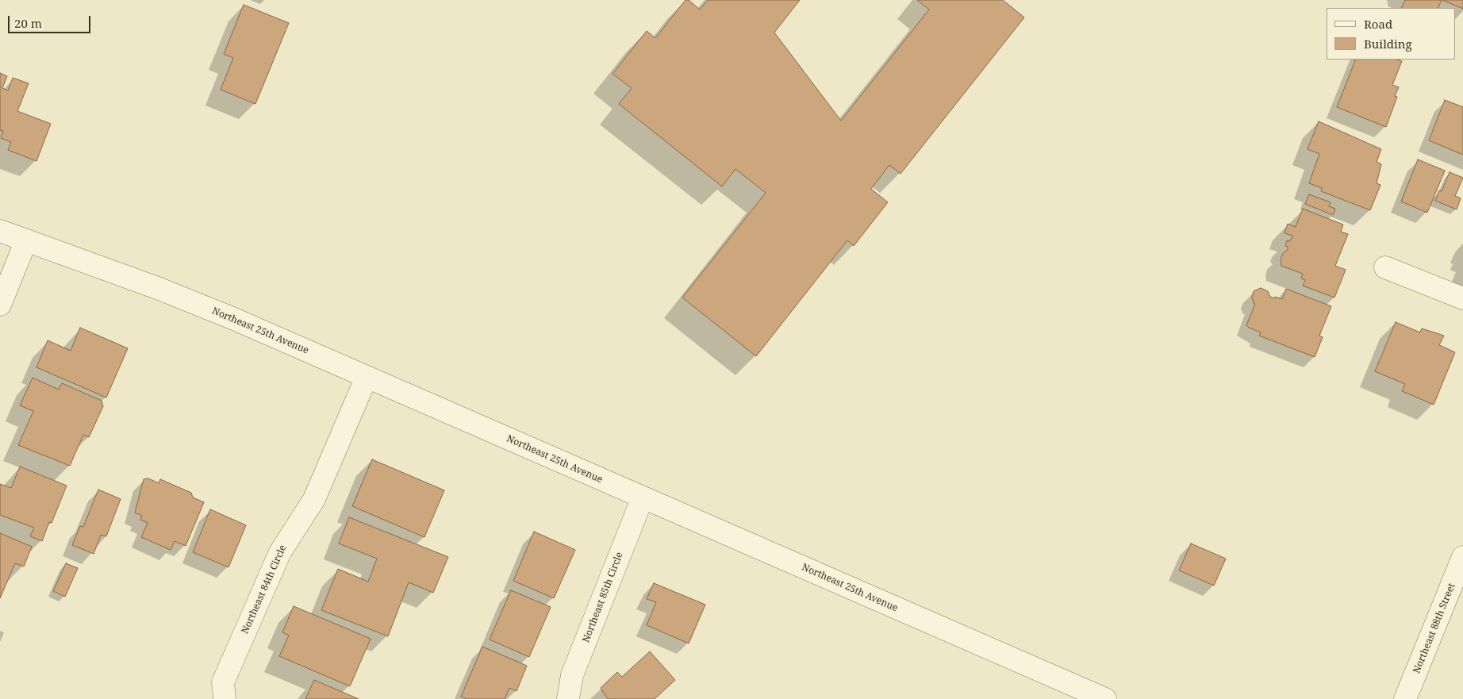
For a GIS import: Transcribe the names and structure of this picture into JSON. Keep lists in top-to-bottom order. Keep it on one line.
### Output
{"streets":{"street":["Northeast 25th Avenue","Northeast 84th Circle","Northeast 85th Circle","Northeast 88th Street"]},"crossings":[["Northeast 25th Avenue","Northeast 84th Circle"],["Northeast 25th Avenue","Northeast 85th Circle"]],"legend":["Road","Building"],"scale_bar":"20 m"}
